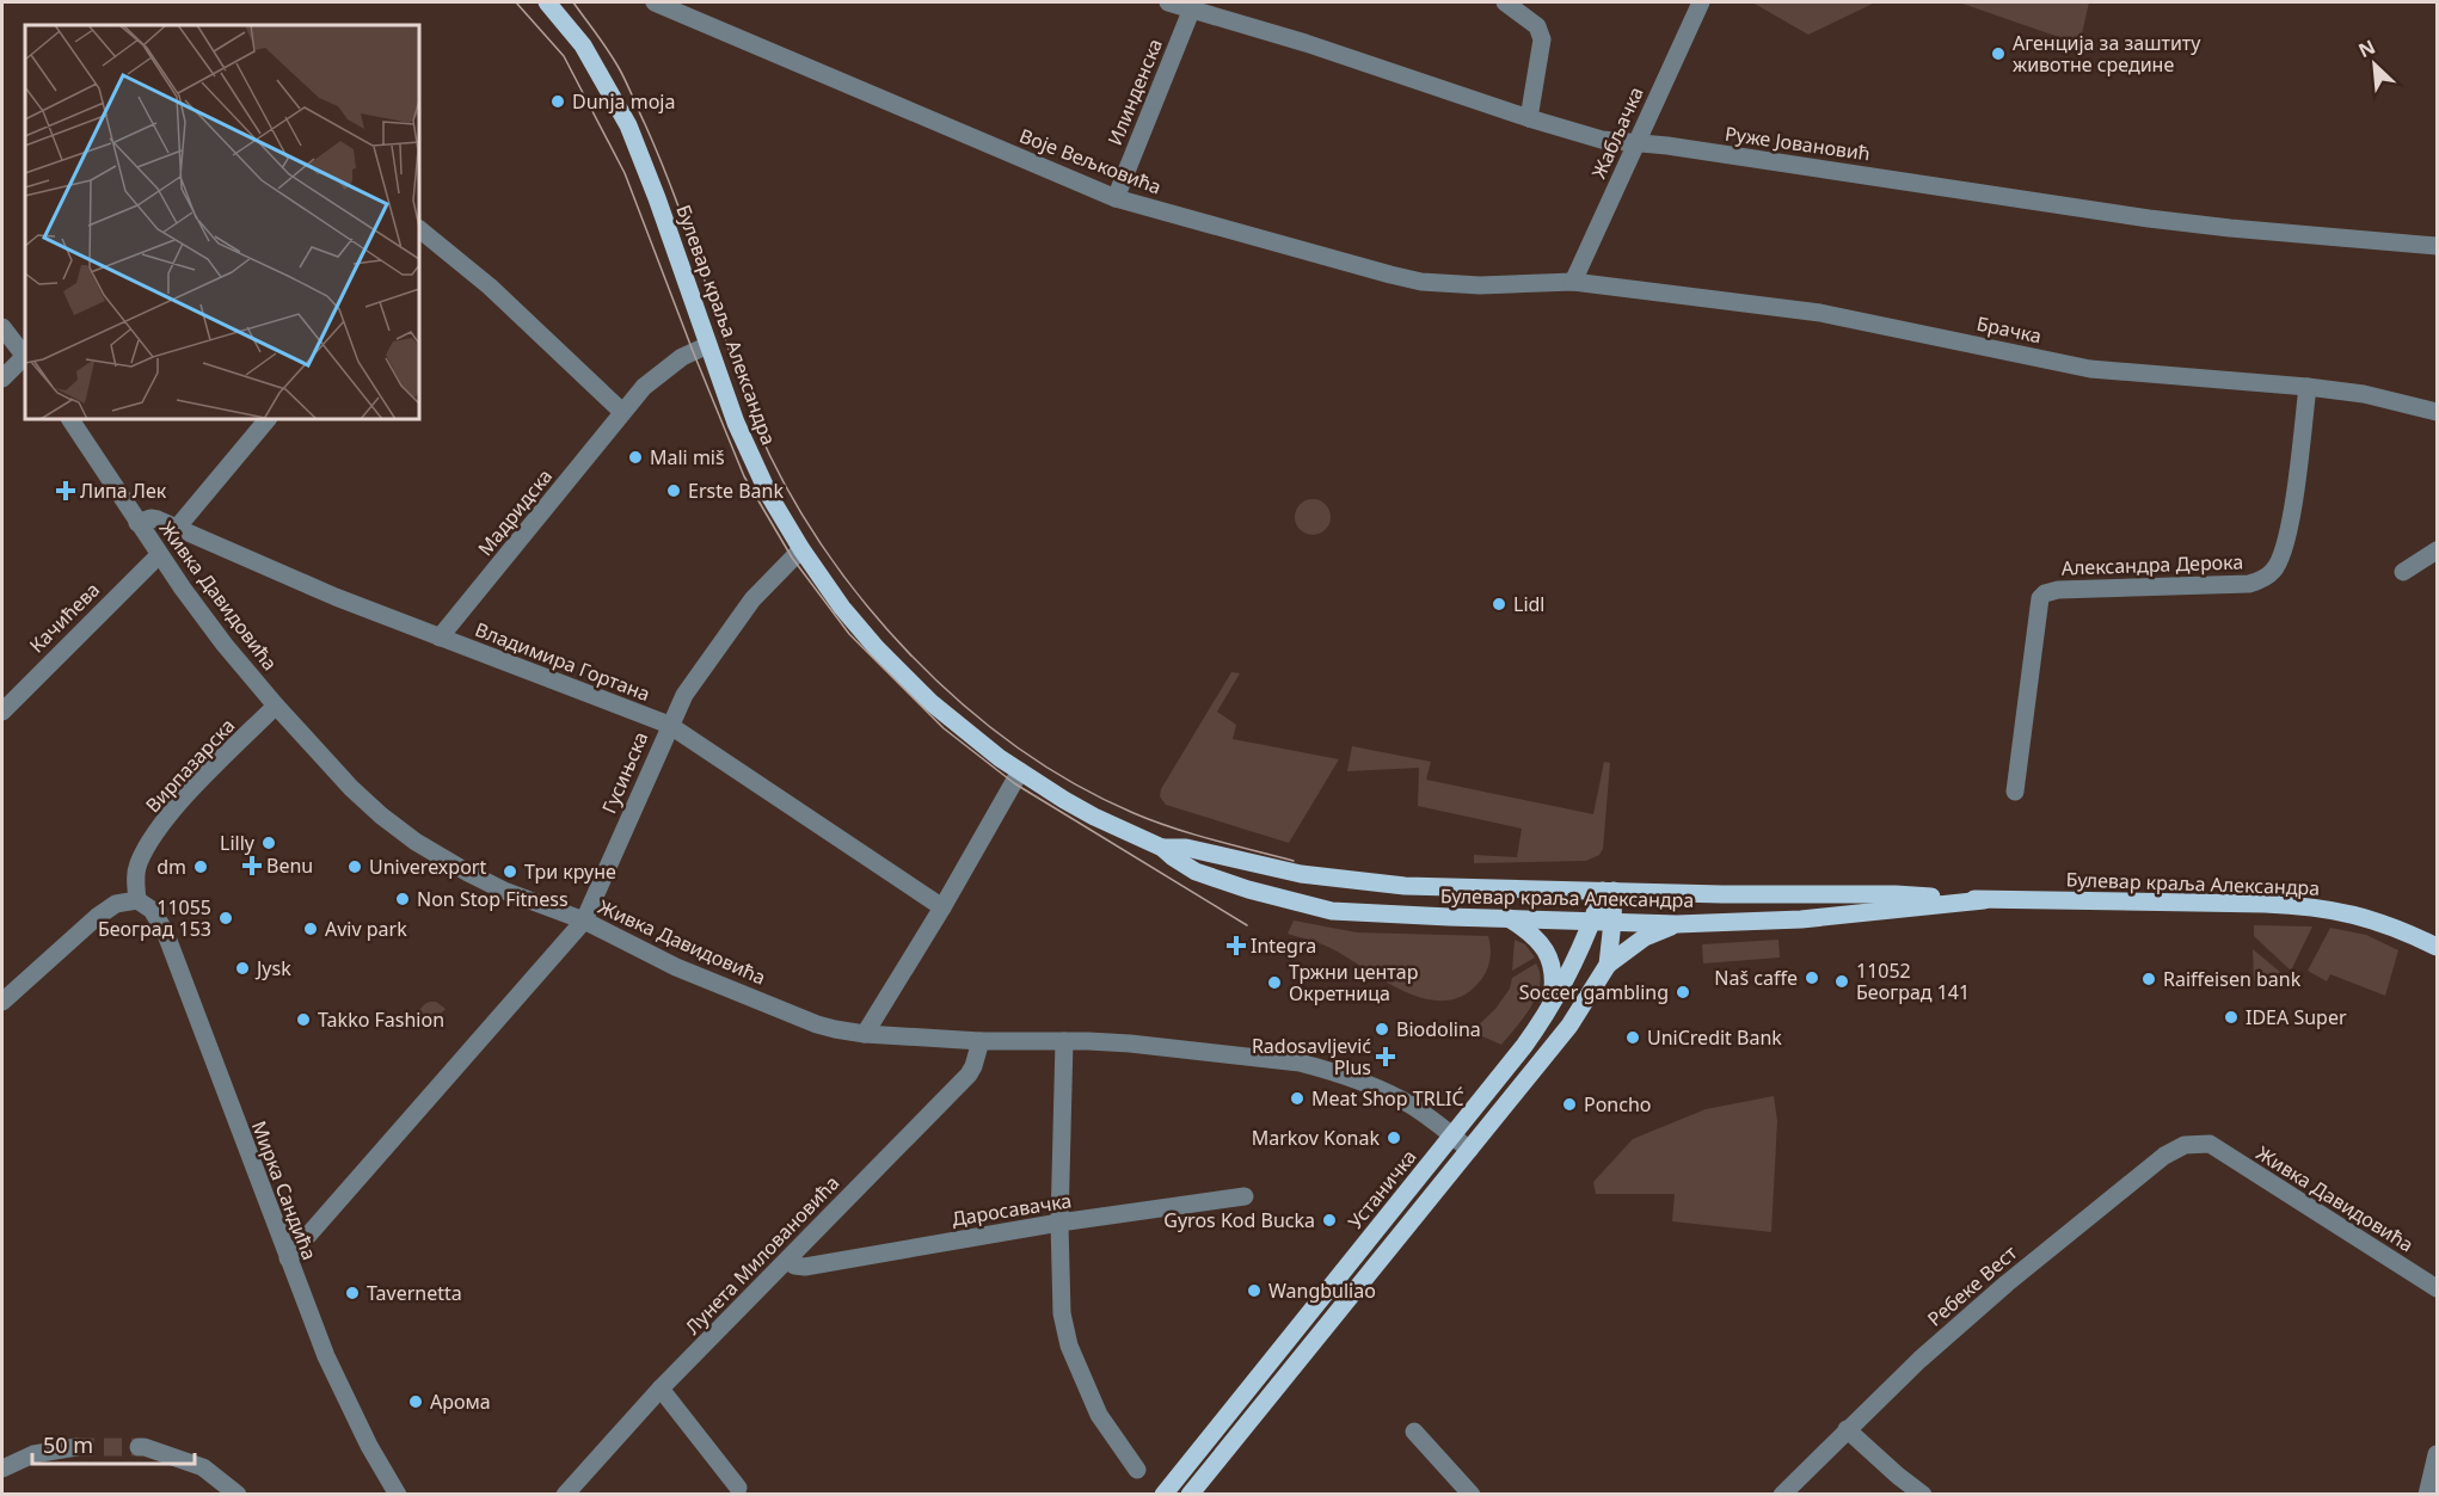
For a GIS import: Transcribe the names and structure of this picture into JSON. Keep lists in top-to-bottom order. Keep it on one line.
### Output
{"streets":{"main road":["Булевар краља Александра","Устаничка"],"street":["Илинденска","Жабљачка","Руже Јовановић","Воје Вељковића","Брачка","Мадридска","Александра Дерока","Живка Давидовића","Качићева","Владимира Гортана","Вирпазарска","Гусињска","Мирка Сандића","Даросавачка","Лунета Миловановића","Ребеке Вест"]},"crossings":[["Илинденска","Руже Јовановић"],["Илинденска","Воје Вељковића"],["Жабљачка","Руже Јовановић"],["Жабљачка","Воје Вељковића"],["Жабљачка","Брачка"],["Воје Вељковића","Брачка"],["Булевар краља Александра","Мадридска"],["Булевар краља Александра","Гусињска"],["Булевар краља Александра","Устаничка"],["Брачка","Александра Дерока"],["Мадридска","Владимира Гортана"],["Живка Давидовића","Качићева"],["Живка Давидовића","Владимира Гортана"],["Живка Давидовића","Вирпазарска"],["Живка Давидовића","Гусињска"],["Живка Давидовића","Устаничка"],["Живка Давидовића","Лунета Миловановића"],["Живка Давидовића","Ребеке Вест"],["Владимира Гортана","Гусињска"],["Вирпазарска","Мирка Сандића"],["Гусињска","Мирка Сандића"],["Даросавачка","Лунета Миловановића"]],"places":{"other":["Агенција за заштиту животне средине","Dunja moja","Mali miš","Erste Bank","Lidl","Lilly","dm","Univerexport","Три круне","Non Stop Fitness","11055 Београд 153","Aviv park","Jysk","Naš caffe","Raiffeisen bank","11052 Београд 141","Тржни центар Окретница","Soccer gambling","IDEA Super","Takko Fashion","Biodolina","UniCredit Bank","Meat Shop TRLIĆ","Poncho","Markov Konak","Gyros Kod Bucka","Wangbuliao","Tavernetta","Арома"],"health":["Липа Лек","Benu","Integra","Radosavljević Plus"]},"scale_bar":"50 m","north":"top left"}
